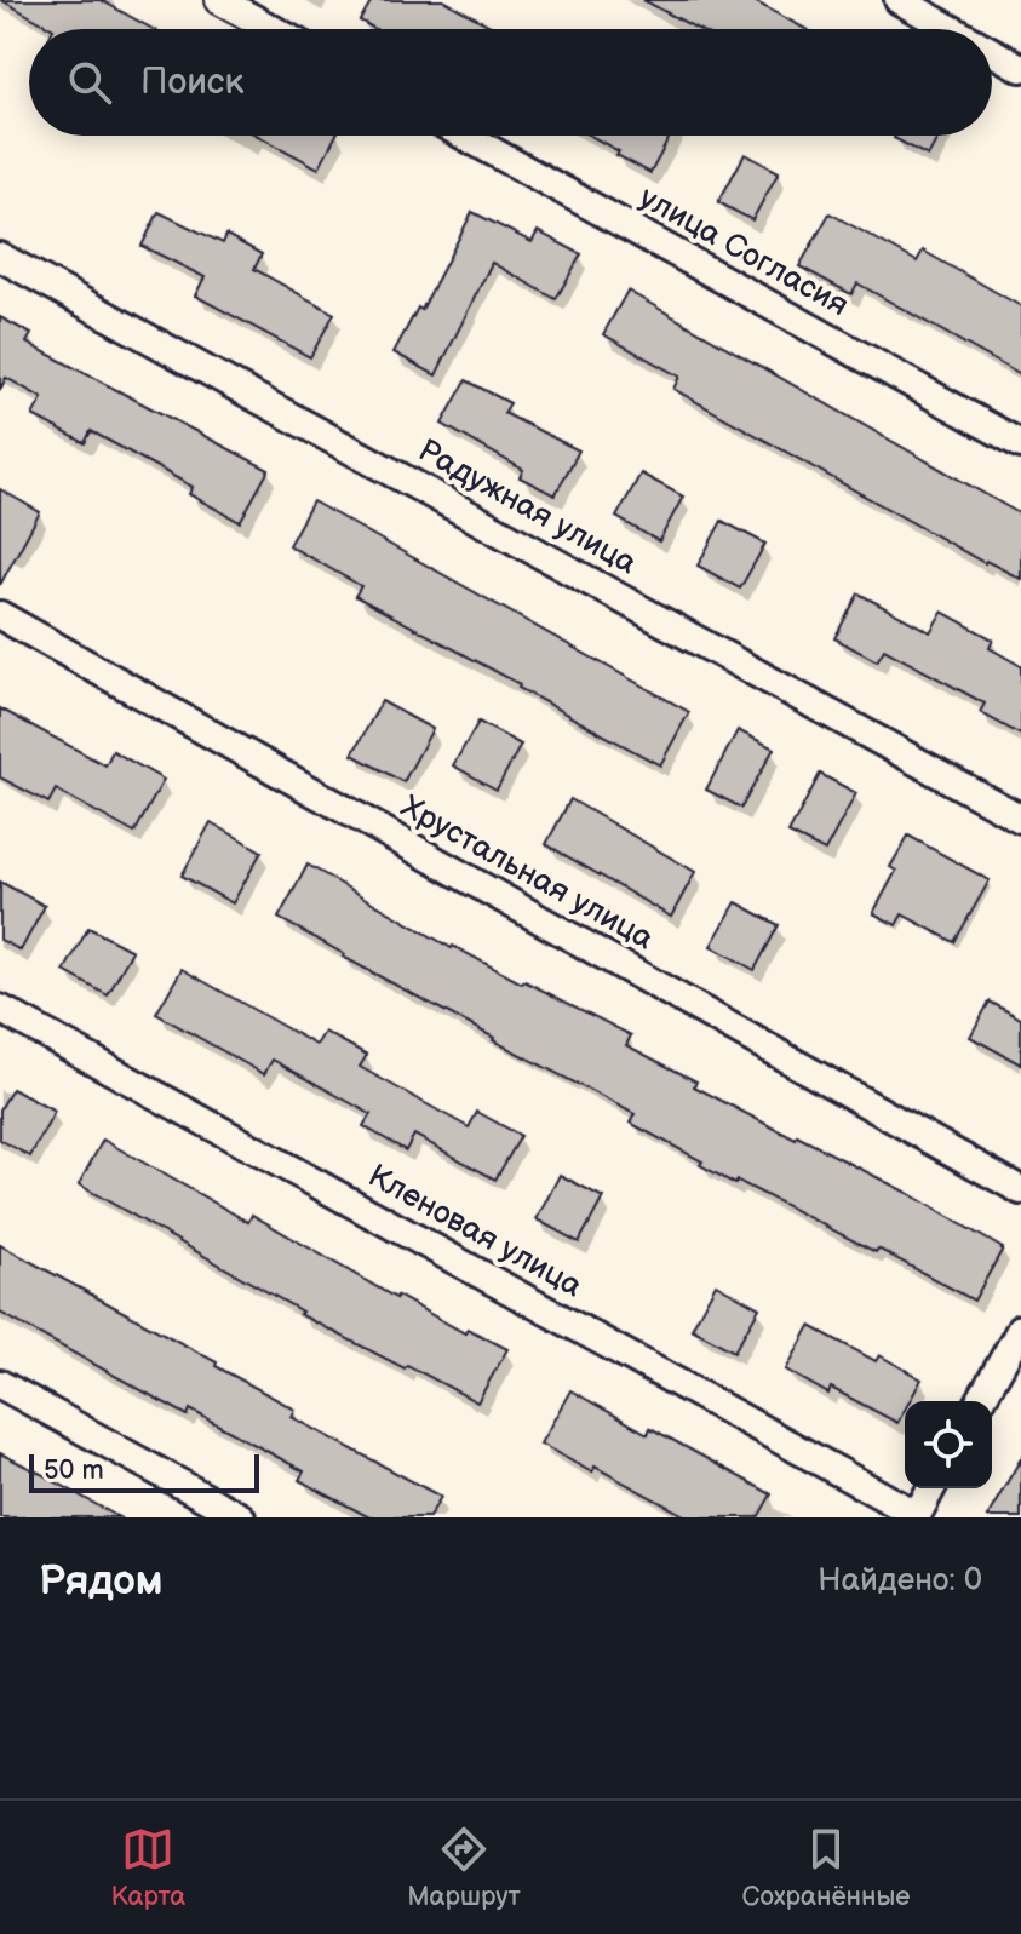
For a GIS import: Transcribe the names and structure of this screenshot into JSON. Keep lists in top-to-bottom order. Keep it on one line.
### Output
{"streets":{"street":["улица Согласия","Радужная улица","Хрустальная улица","Кленовая улица"]},"scale_bar":"50 m","page":{"search":"Поиск","scale":"50 m","heading":["Рядом","Найдено: 0"],"nav":["Карта","Маршрут","Сохранённые"]}}
